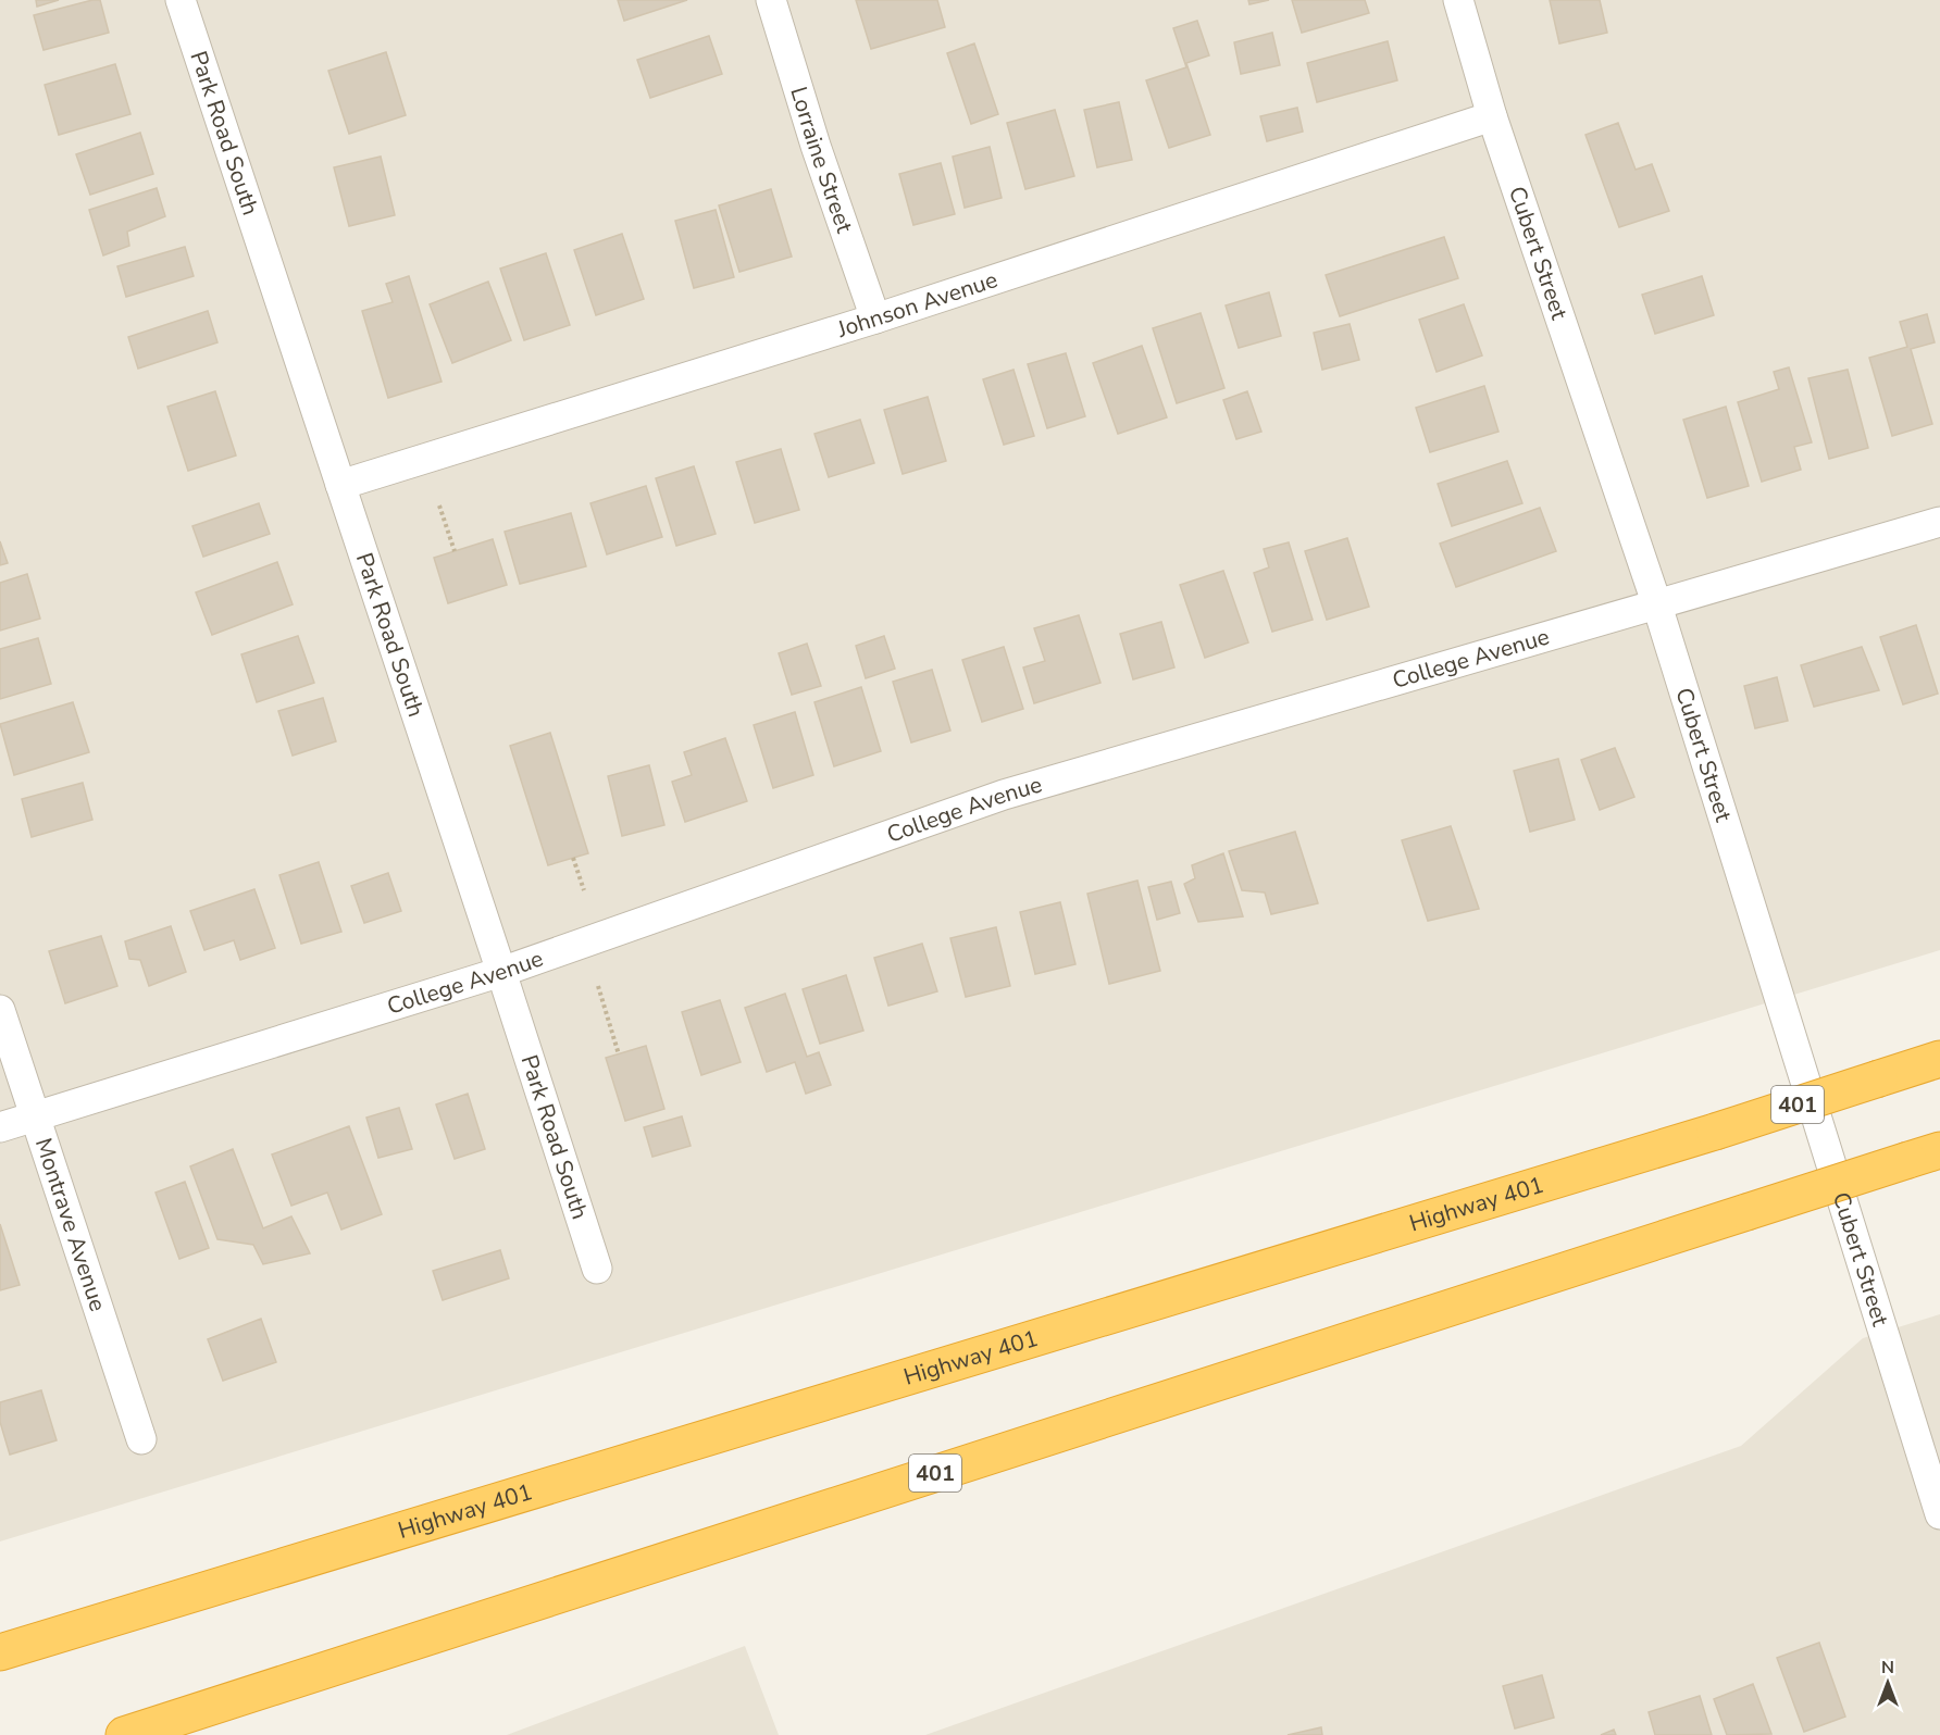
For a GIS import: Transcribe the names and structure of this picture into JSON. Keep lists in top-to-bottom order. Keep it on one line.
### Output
{"streets":{"highway":["401","Highway 401"],"street":["Park Road South","Lorraine Street","Cubert Street","Johnson Avenue","College Avenue","Montrave Avenue"]},"crossings":[["Park Road South","Johnson Avenue"],["Park Road South","College Avenue"],["Lorraine Street","Johnson Avenue"],["Cubert Street","Johnson Avenue"],["Cubert Street","College Avenue"],["College Avenue","Montrave Avenue"]],"north":"top"}
